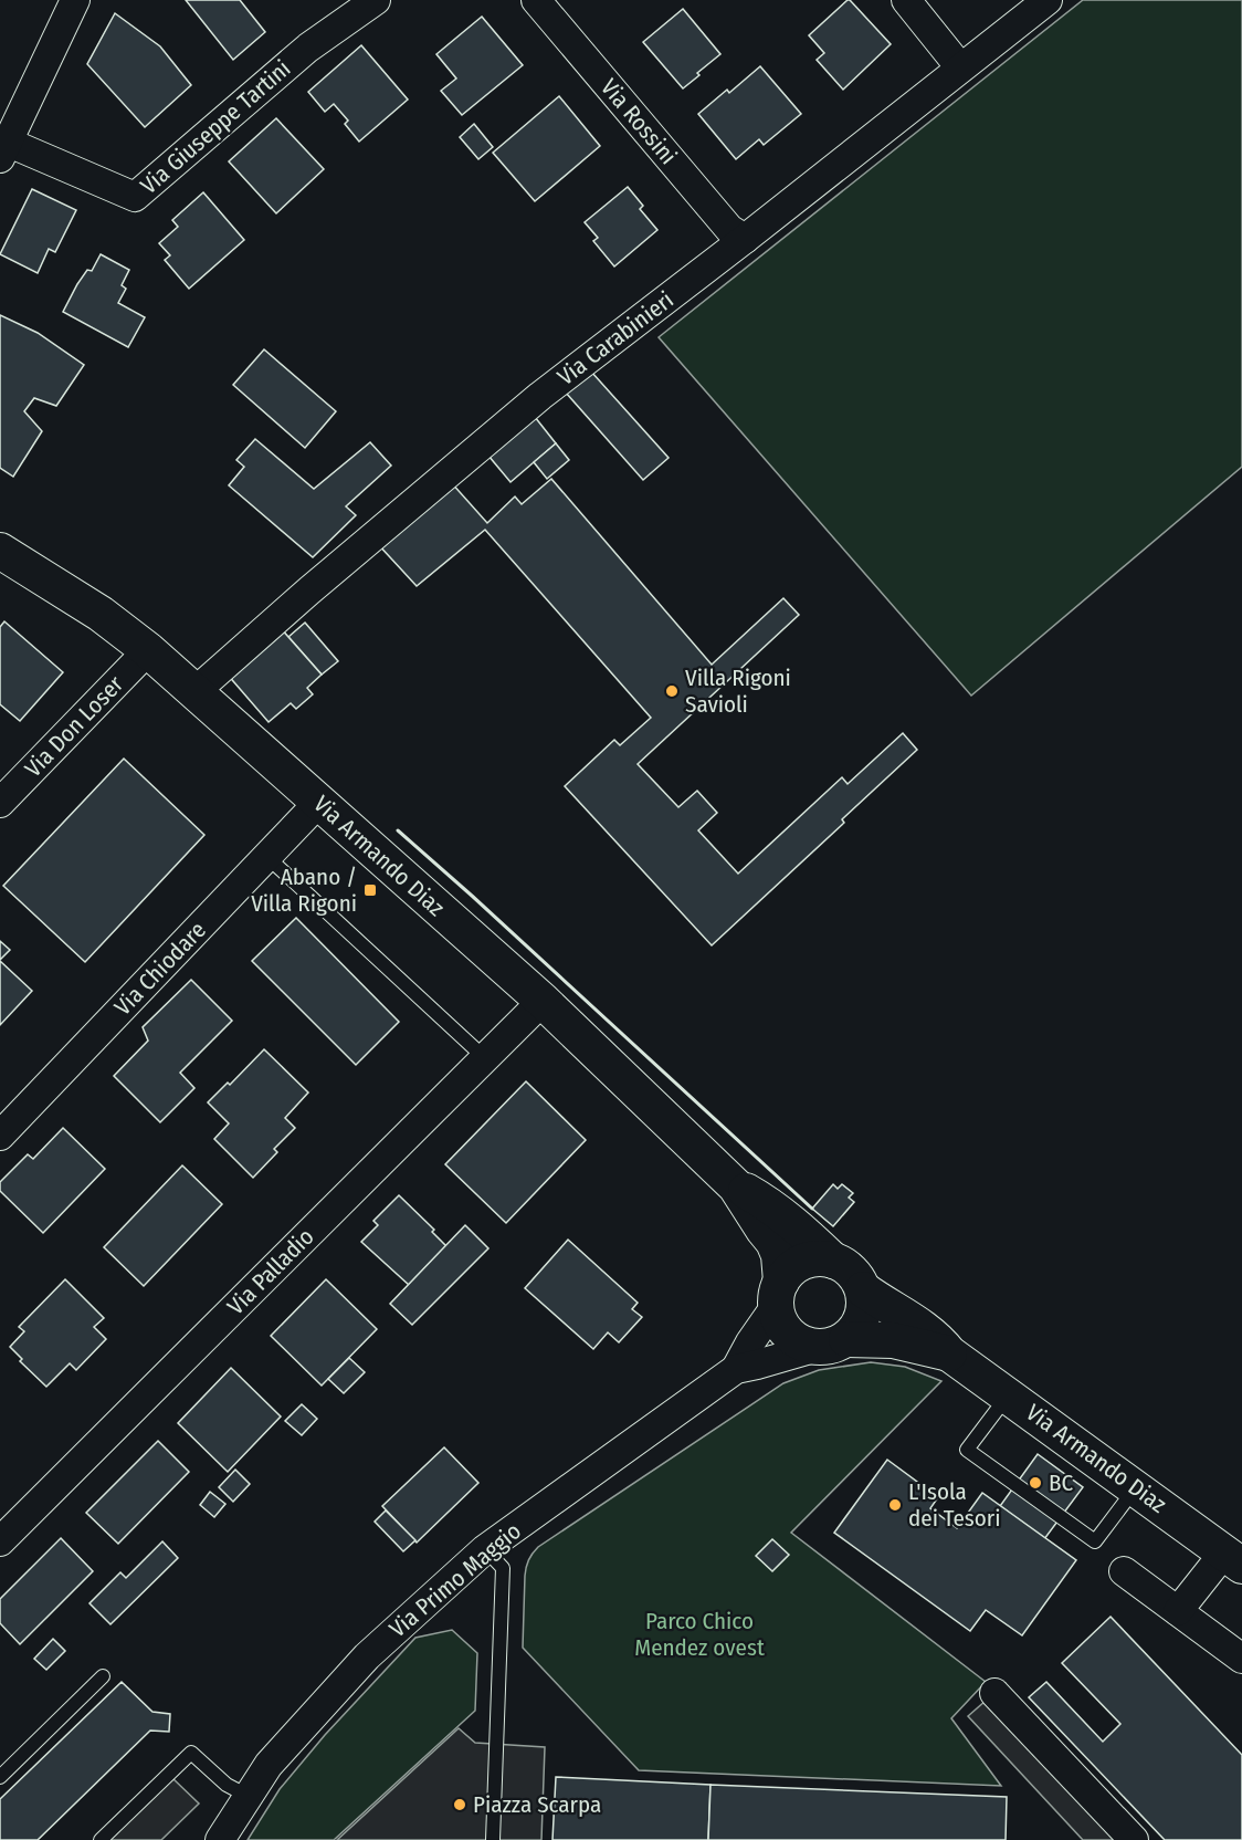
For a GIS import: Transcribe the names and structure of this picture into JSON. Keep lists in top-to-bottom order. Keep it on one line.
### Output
{"streets":{"street":["Via Rossini","Via Giuseppe Tartini","Via Carabinieri","Via Don Loser","Via Armando Diaz","Via Chiodare","Via Palladio","Via Primo Maggio"]},"crossings":[["Via Rossini","Via Carabinieri"],["Via Carabinieri","Via Armando Diaz"],["Via Don Loser","Via Armando Diaz"],["Via Armando Diaz","Via Chiodare"],["Via Armando Diaz","Via Palladio"],["Via Armando Diaz","Via Primo Maggio"]],"parks":["Parco Chico Mendez ovest"],"places":{"other":["Villa Rigoni Savioli","BC","L'Isola dei Tesori","Piazza Scarpa"],"transit":["Abano / Villa Rigoni"]}}
